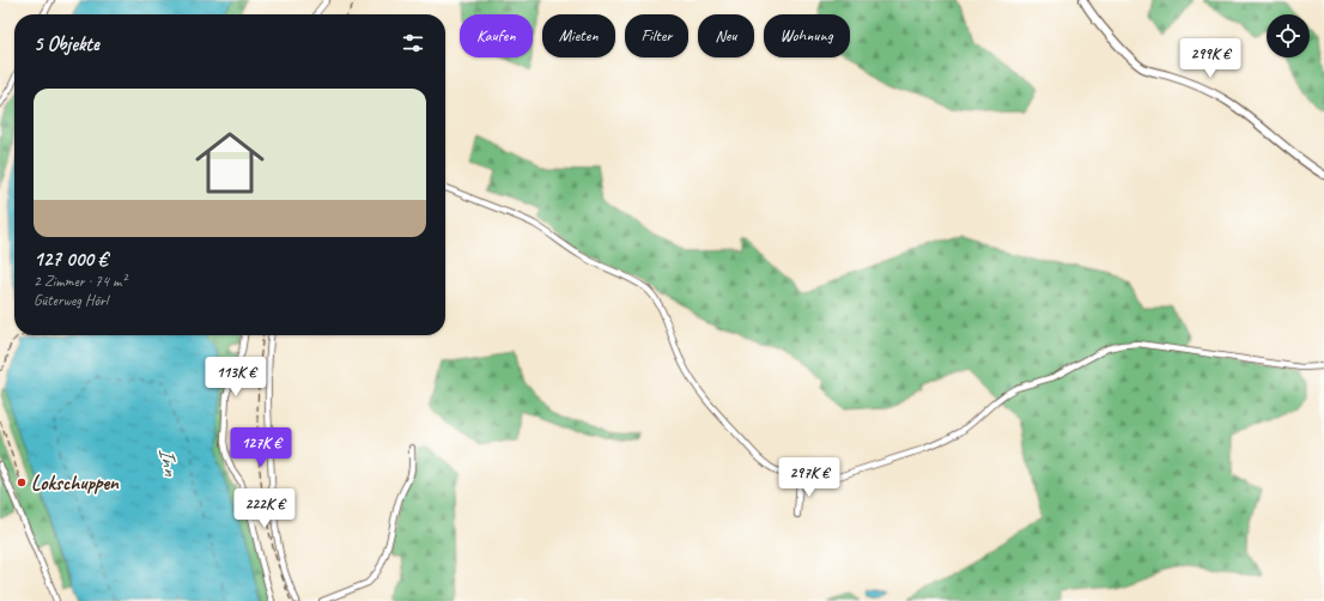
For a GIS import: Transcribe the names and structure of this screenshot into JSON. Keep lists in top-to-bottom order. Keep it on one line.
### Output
{"water":["Inn"],"places":["Lokschuppen"],"page":{"chip":["Kaufen","Mieten","Filter","Neu","Wohnung"],"heading":"5 Objekte","price":["299K €","113K €","127K €","297K €","222K €"],"list":[{"name":"127 000 €","note":"2 Zimmer · 74 m² · Güterweg Hörl"}]}}
